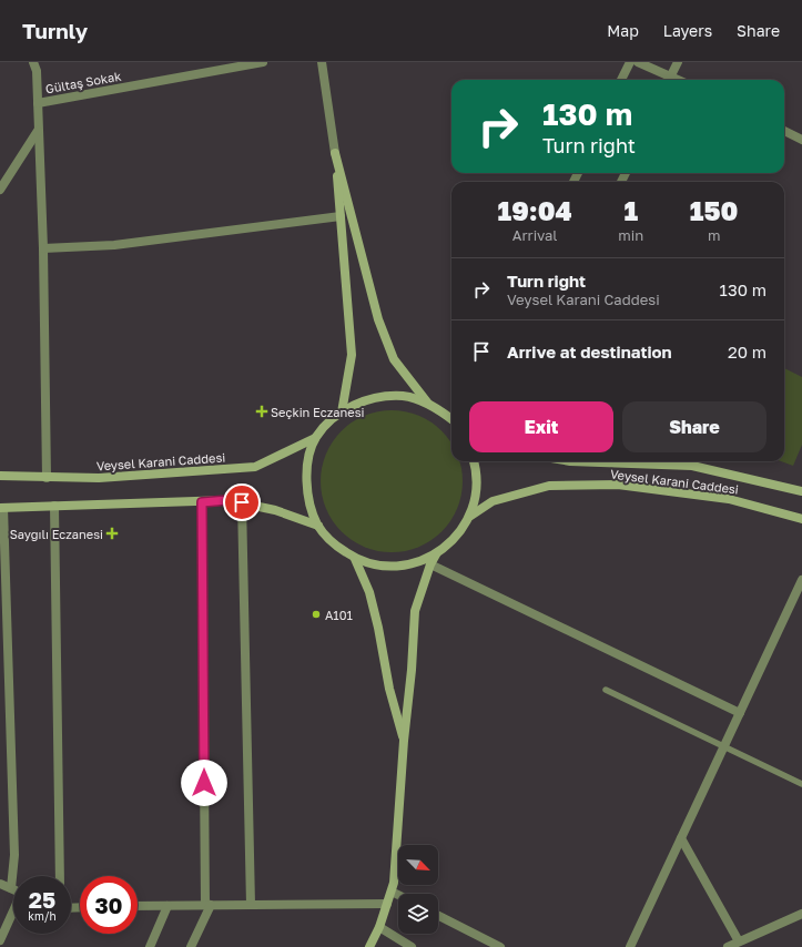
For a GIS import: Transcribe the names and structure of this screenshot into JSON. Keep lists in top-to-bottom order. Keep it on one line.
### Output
{"streets":{"main road":["Veysel Karani Caddesi"],"street":["Gültaş Sokak"]},"places":{"health":["Seçkin Eczanesi","Saygılı Eczanesi"],"other":["A101"]},"north":"bottom right","page":{"header":"Turnly","nav":["Map","Layers","Share"],"turn":["130 m","Turn right"],"eta":["19:04","Arrival","1","min","150","m"],"list":[{"name":"Turn right","note":"Veysel Karani Caddesi","value":"130 m"},{"name":"Arrive at destination","value":"20 m"}],"buttons":["Exit","Share"],"speed":"25 km/h","limit":"30"}}
